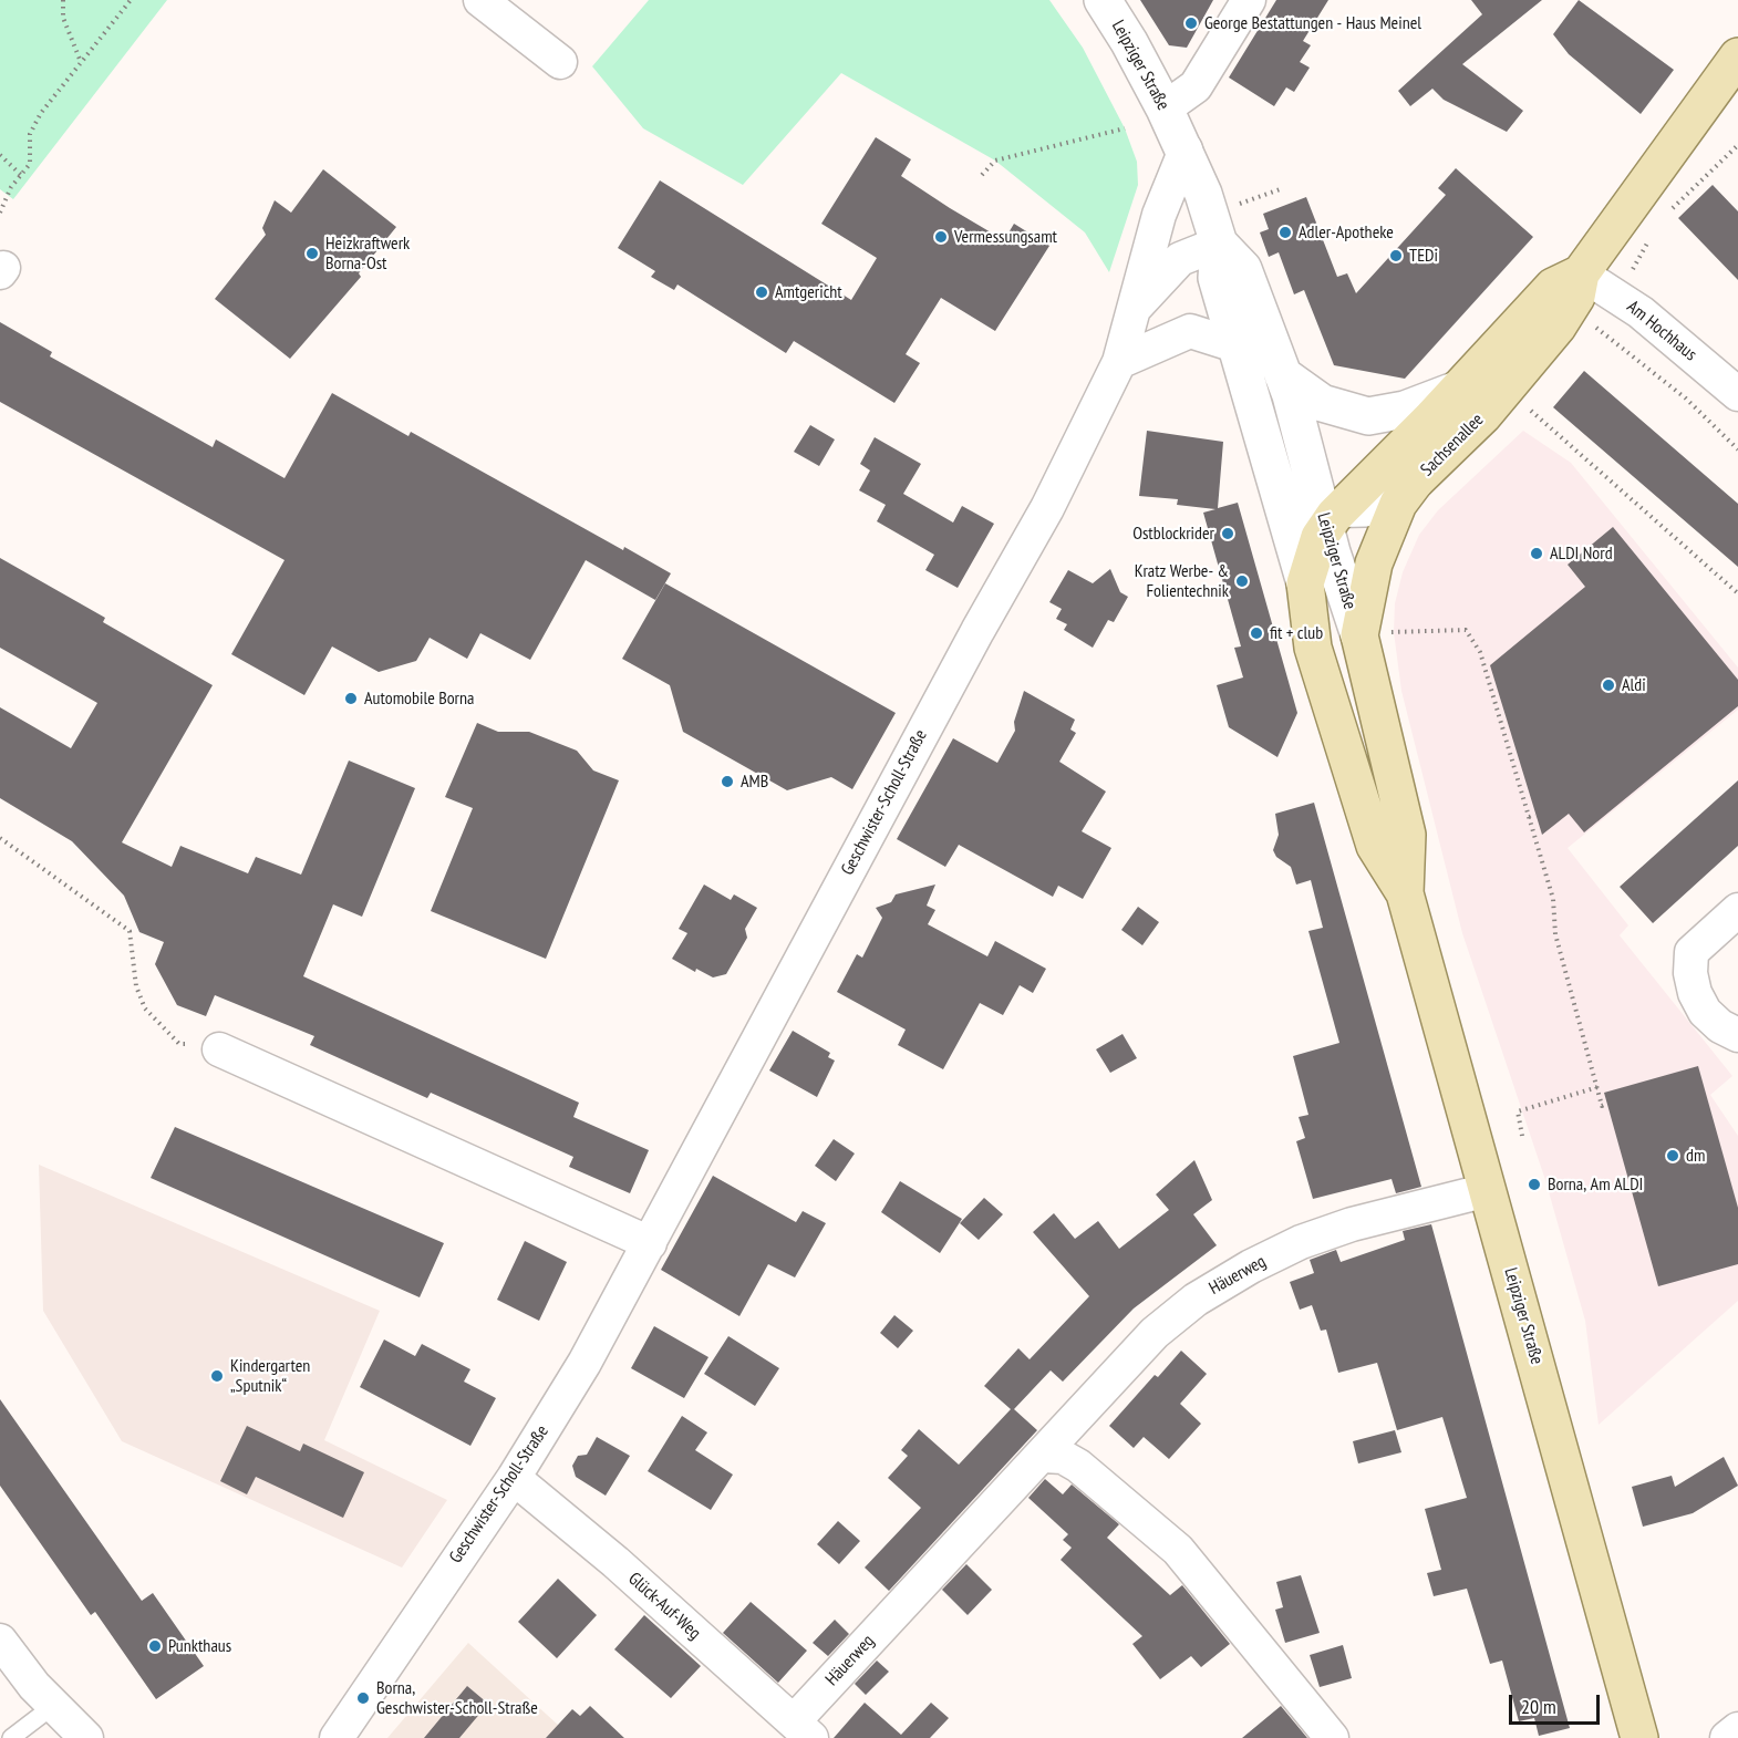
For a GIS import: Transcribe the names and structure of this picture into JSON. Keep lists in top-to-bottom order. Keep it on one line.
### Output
{"streets":{"main road":["Leipziger Straße","Sachsenallee"],"street":["Am Hochhaus","Geschwister-Scholl-Straße","Häuerweg","Glück-Auf-Weg"]},"crossings":[["Leipziger Straße","Sachsenallee"],["Leipziger Straße","Geschwister-Scholl-Straße"],["Leipziger Straße","Häuerweg"],["Am Hochhaus","Sachsenallee"],["Geschwister-Scholl-Straße","Glück-Auf-Weg"],["Häuerweg","Glück-Auf-Weg"]],"places":["George Bestattungen - Haus Meinel","Adler-Apotheke","Vermessungsamt","Heizkraftwerk Borna-Ost","TEDi","Amtgericht","Ostblockrider","ALDI Nord","Kratz Werbe- & Folientechnik","fit + club","Aldi","Automobile Borna","AMB","dm","Borna, Am ALDI","Kindergarten „Sputnik“","Punkthaus","Borna, Geschwister-Scholl-Straße"],"scale_bar":"20 m"}
